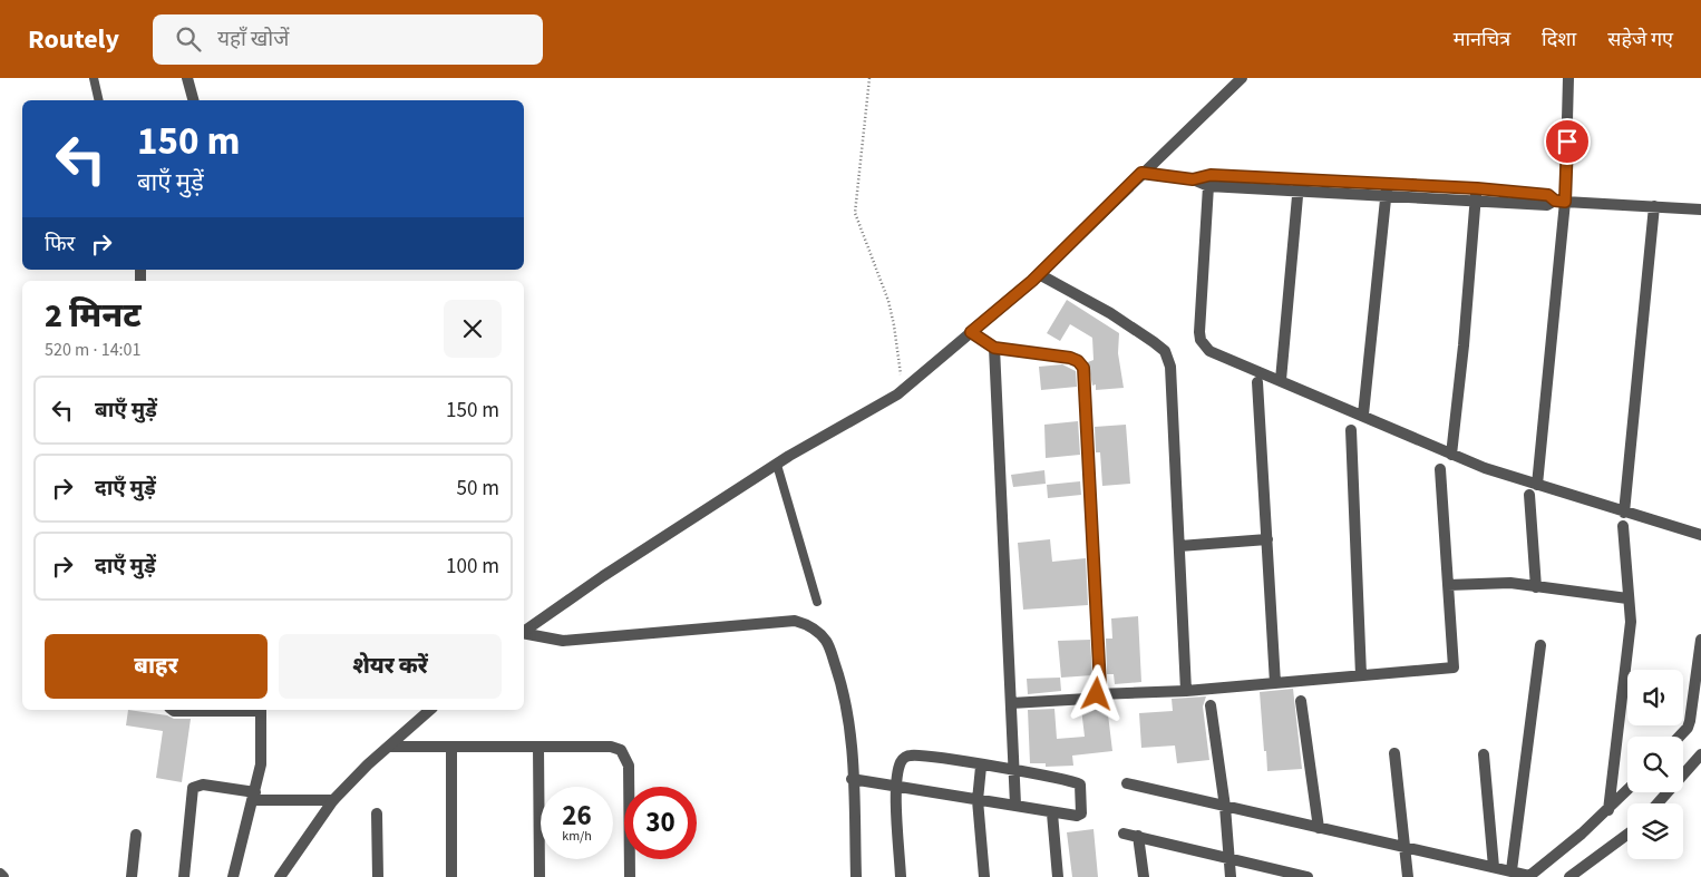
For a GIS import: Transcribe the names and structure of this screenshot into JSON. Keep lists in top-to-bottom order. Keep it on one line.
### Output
{"page":{"header":"Routely","search":"यहाँ खोजें","nav":["मानचित्र","दिशा","सहेजे गए"],"turn":["150 m","बाएँ मुड़ें"],"then":"फिर","heading":["2 मिनट","520 m · 14:01"],"list":[{"name":"बाएँ मुड़ें","value":"150 m"},{"name":"दाएँ मुड़ें","value":"50 m"},{"name":"दाएँ मुड़ें","value":"100 m"}],"buttons":["बाहर","शेयर करें"],"speed":"26 km/h","limit":"30"}}
